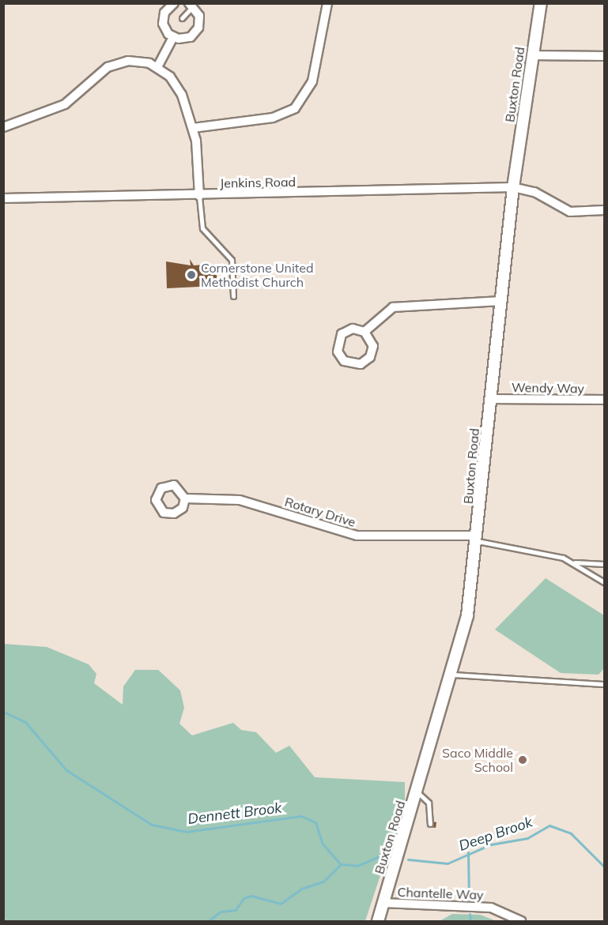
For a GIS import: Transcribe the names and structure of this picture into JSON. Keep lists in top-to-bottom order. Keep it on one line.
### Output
{"streets":{"main road":["Buxton Road"],"street":["Jenkins Road","Wendy Way","Rotary Drive","Chantelle Way"]},"crossings":[["Buxton Road","Jenkins Road"],["Buxton Road","Wendy Way"],["Buxton Road","Rotary Drive"],["Buxton Road","Chantelle Way"]],"water":["Dennett Brook","Deep Brook"],"places":["Cornerstone United Methodist Church","Saco Middle School"]}
